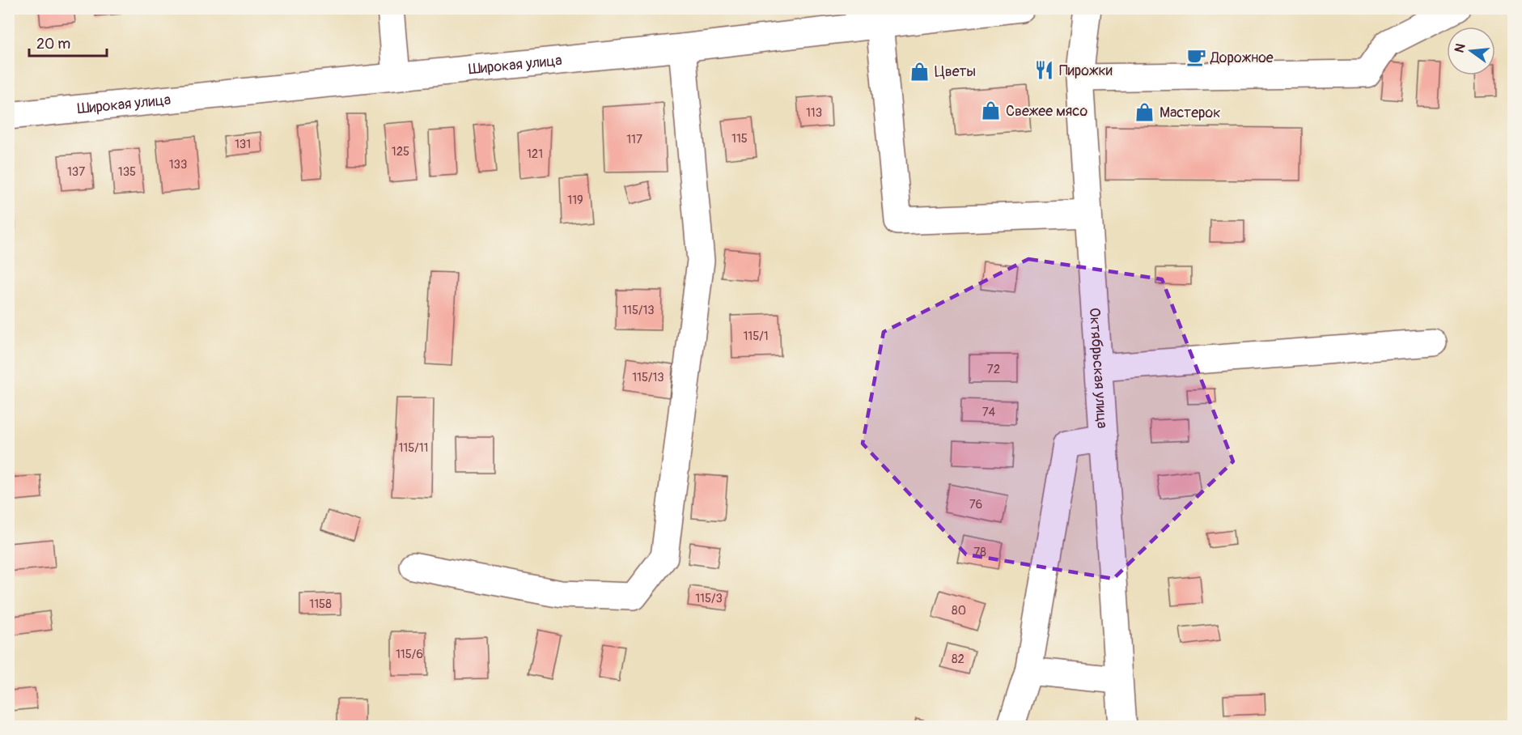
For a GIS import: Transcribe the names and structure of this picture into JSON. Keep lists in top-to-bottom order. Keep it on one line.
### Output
{"streets":{"main road":["Широкая улица","Октябрьская улица"]},"places":{"cafe":["Дорожное"],"restaurant":["Пирожки"],"shop":["Цветы","Свежее мясо","Мастерок"]},"house_numbers":["113","115","117","131","125","121","133","137","135","119","115/13","115/1","72","115/13","74","115/11","76","78","115/3","1158","80","115/6","82"],"scale_bar":"20 m","north":"left"}
